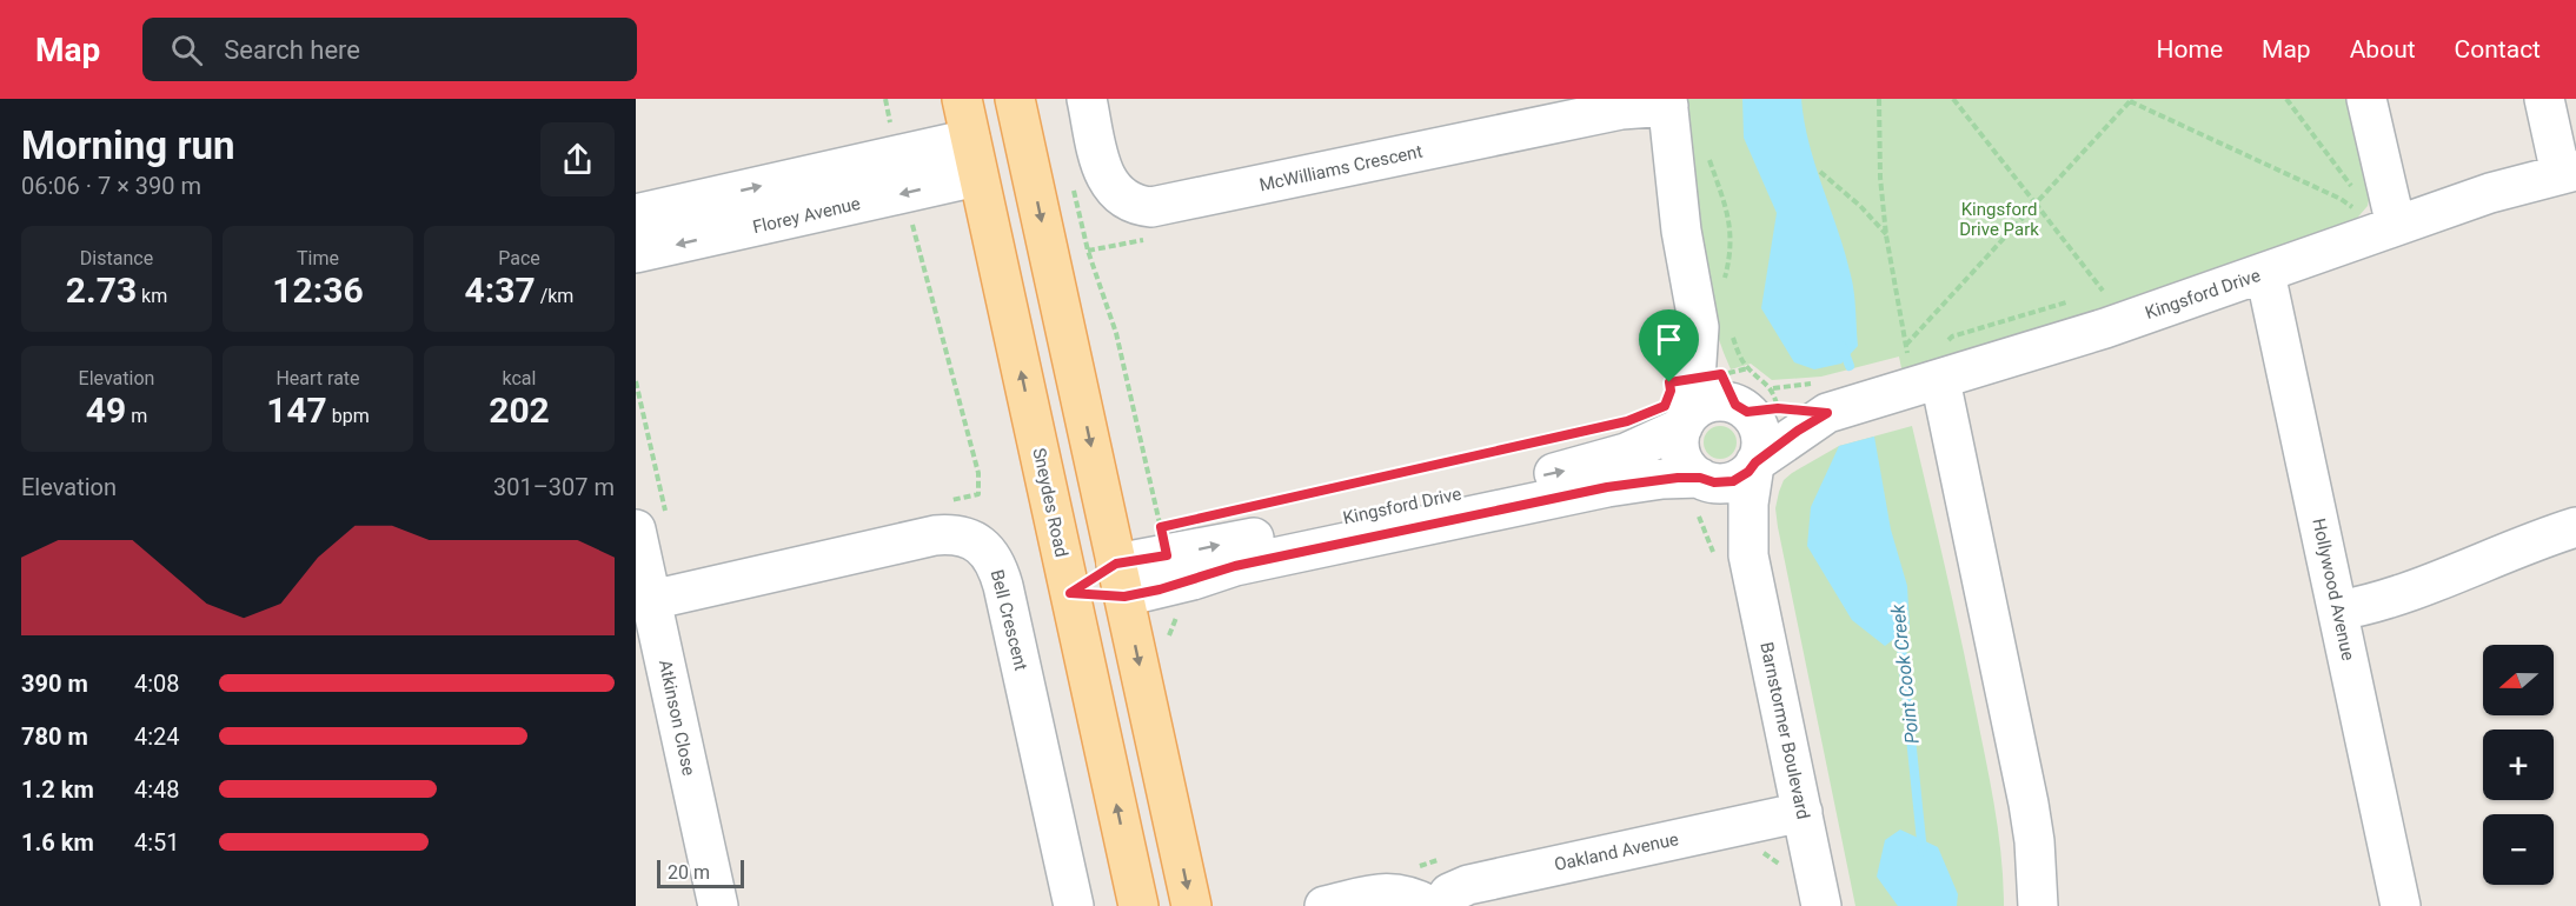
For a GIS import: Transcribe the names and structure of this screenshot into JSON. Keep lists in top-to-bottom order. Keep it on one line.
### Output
{"streets":{"main road":["Sneydes Road"],"street":["McWilliams Crescent","Florey Avenue","Kingsford Drive","Hollywood Avenue","Bell Crescent","Atkinson Close","Barnstormer Boulevard","Oakland Avenue"]},"crossings":[["Florey Avenue","Sneydes Road"],["Kingsford Drive","Hollywood Avenue"],["Kingsford Drive","Barnstormer Boulevard"],["Bell Crescent","Atkinson Close"],["Barnstormer Boulevard","Oakland Avenue"]],"water":["Point Cook Creek"],"parks":["Kingsford Drive Park"],"scale_bar":"20 m","north":"left","page":{"header":"Map","search":"Search here","nav":["Home","Map","About","Contact"],"heading":["Morning run","06:06 · 7 × 390 m"],"stats":[["Distance","2.73 km"],["Time","12:36"],["Pace","4:37 /km"],["Elevation","49 m"],["Heart rate","147 bpm"],["kcal","202"]],"chart":["Elevation","301–307 m"],"map_buttons":["+","−"],"list":[{"name":"390 m","note":"4:08"},{"name":"780 m","note":"4:24"},{"name":"1.2 km","note":"4:48"},{"name":"1.6 km","note":"4:51"}],"scale":"20 m"}}
